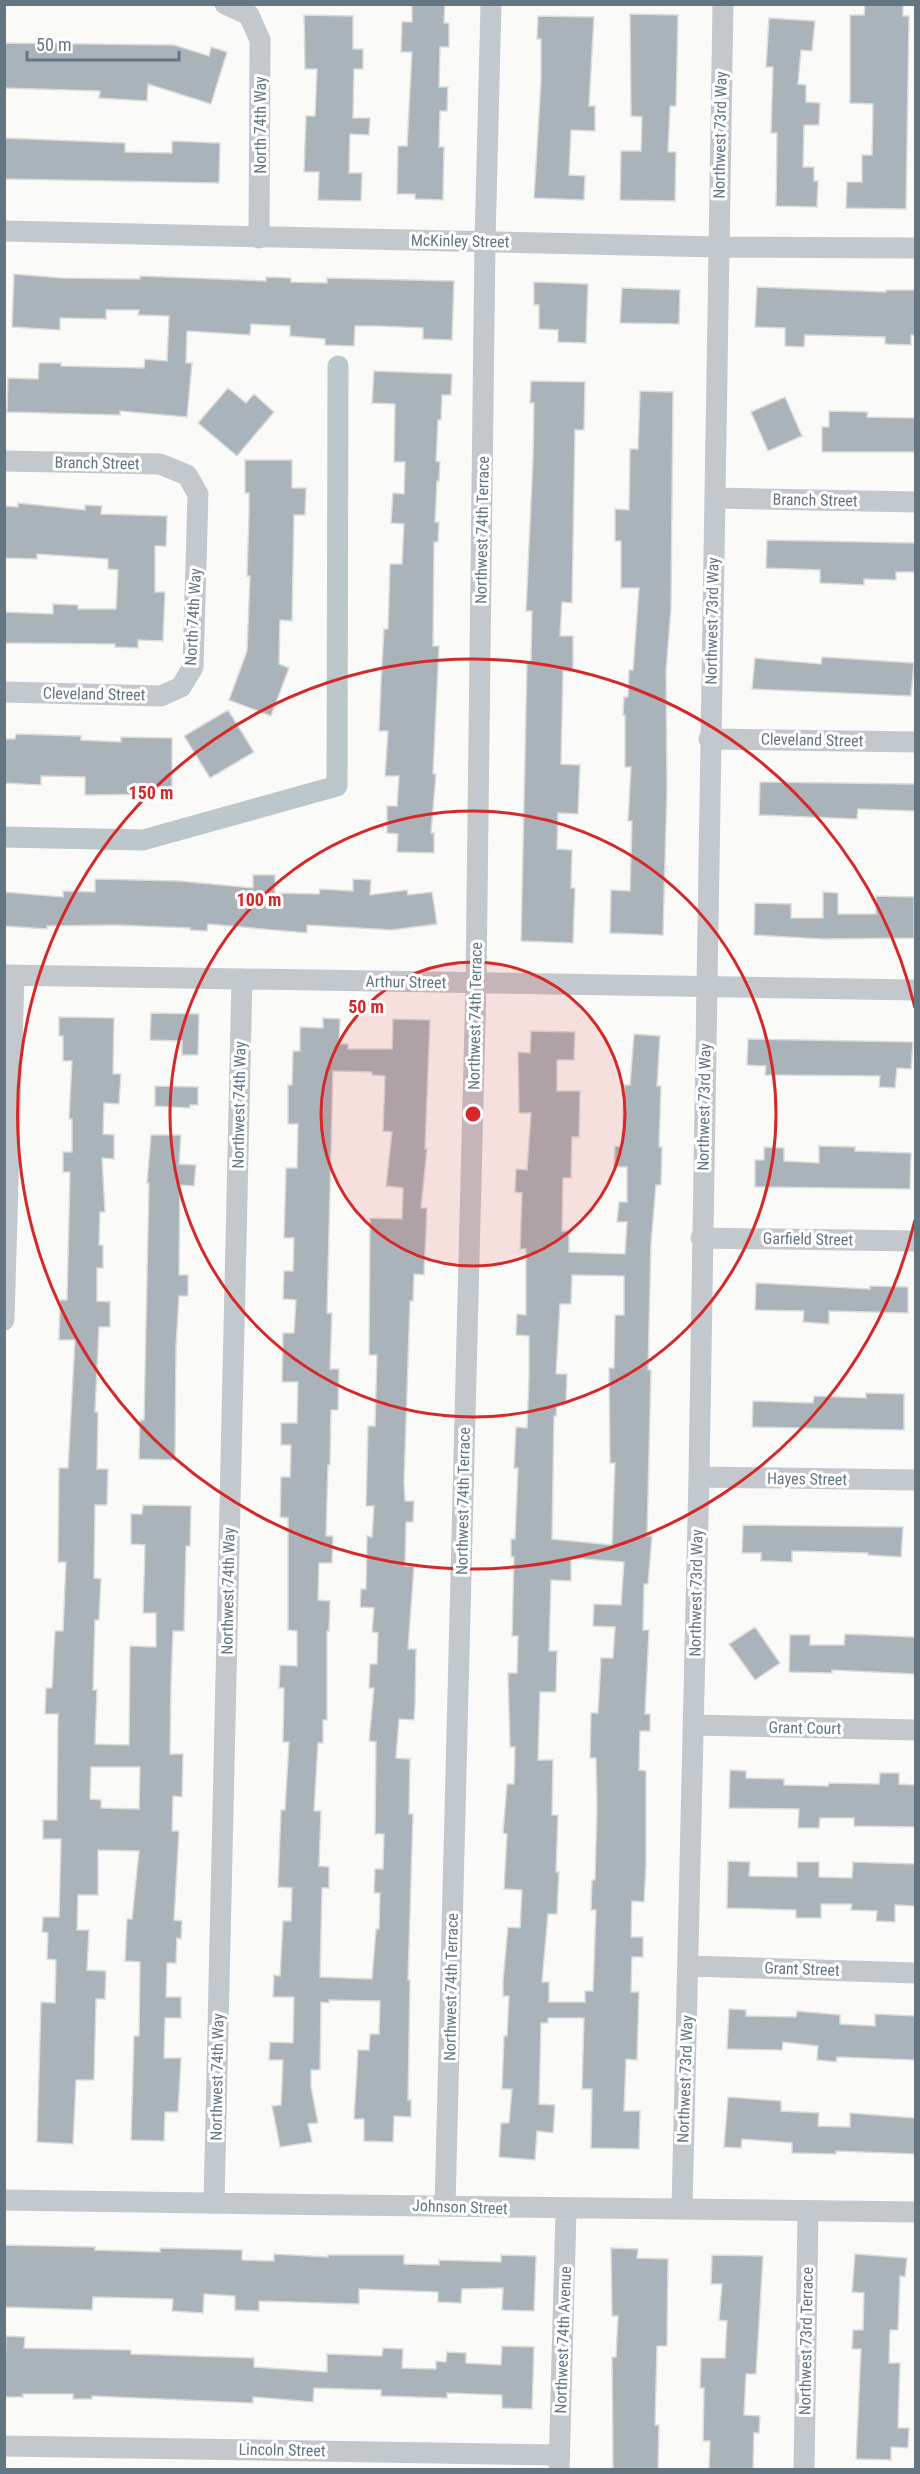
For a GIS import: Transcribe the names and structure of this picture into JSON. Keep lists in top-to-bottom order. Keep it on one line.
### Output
{"streets":{"street":["North 74th Way","Northwest 73rd Way","McKinley Street","Branch Street","Northwest 74th Terrace","Cleveland Street","Arthur Street","Northwest 74th Way","Garfield Street","Hayes Street","Grant Court","Grant Street","Johnson Street","Northwest 74th Avenue","Northwest 73rd Terrace","Lincoln Street"]},"crossings":[["North 74th Way","McKinley Street"],["North 74th Way","Branch Street"],["North 74th Way","Cleveland Street"],["Northwest 73rd Way","McKinley Street"],["Northwest 73rd Way","Branch Street"],["Northwest 73rd Way","Cleveland Street"],["Northwest 73rd Way","Arthur Street"],["Northwest 73rd Way","Garfield Street"],["Northwest 73rd Way","Hayes Street"],["Northwest 73rd Way","Grant Court"],["Northwest 73rd Way","Grant Street"],["Northwest 73rd Way","Johnson Street"],["McKinley Street","Northwest 74th Terrace"],["Northwest 74th Terrace","Arthur Street"],["Northwest 74th Terrace","Johnson Street"],["Arthur Street","Northwest 74th Way"],["Northwest 74th Way","Johnson Street"],["Johnson Street","Northwest 74th Avenue"],["Johnson Street","Northwest 73rd Terrace"],["Northwest 74th Avenue","Lincoln Street"]],"scale_bar":"50 m","rings":["150 m","100 m","50 m"]}
